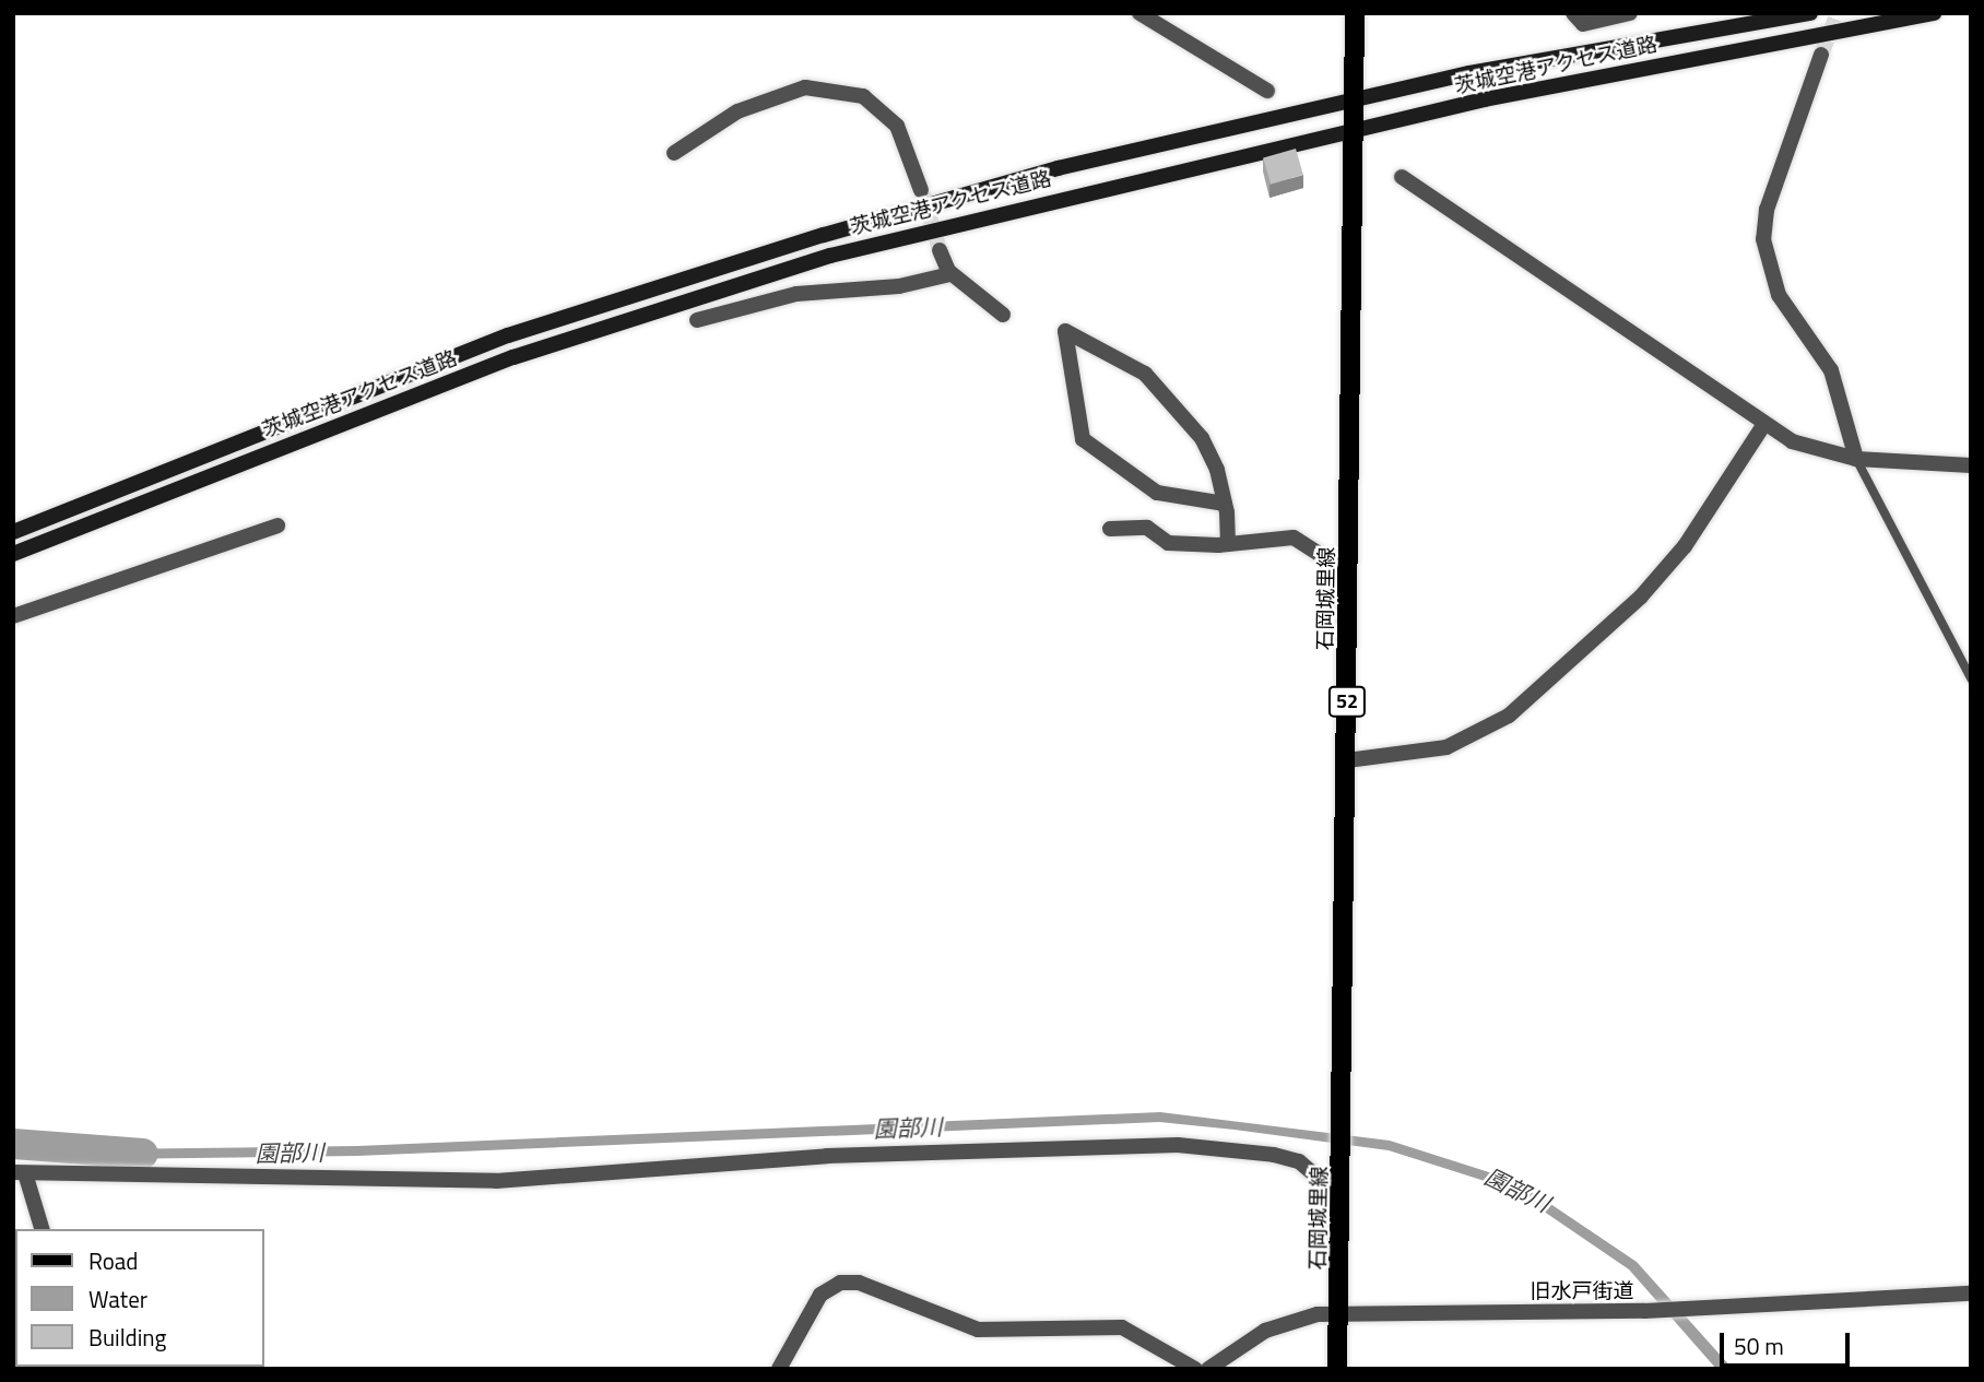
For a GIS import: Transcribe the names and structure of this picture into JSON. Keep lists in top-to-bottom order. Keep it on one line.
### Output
{"streets":{"main road":["茨城空港アクセス道路","石岡城里線","52"],"street":["旧水戸街道"]},"crossings":[["茨城空港アクセス道路","石岡城里線"],["石岡城里線","旧水戸街道"]],"water":["園部川"],"legend":["Road","Water","Building"],"scale_bar":"50 m"}
